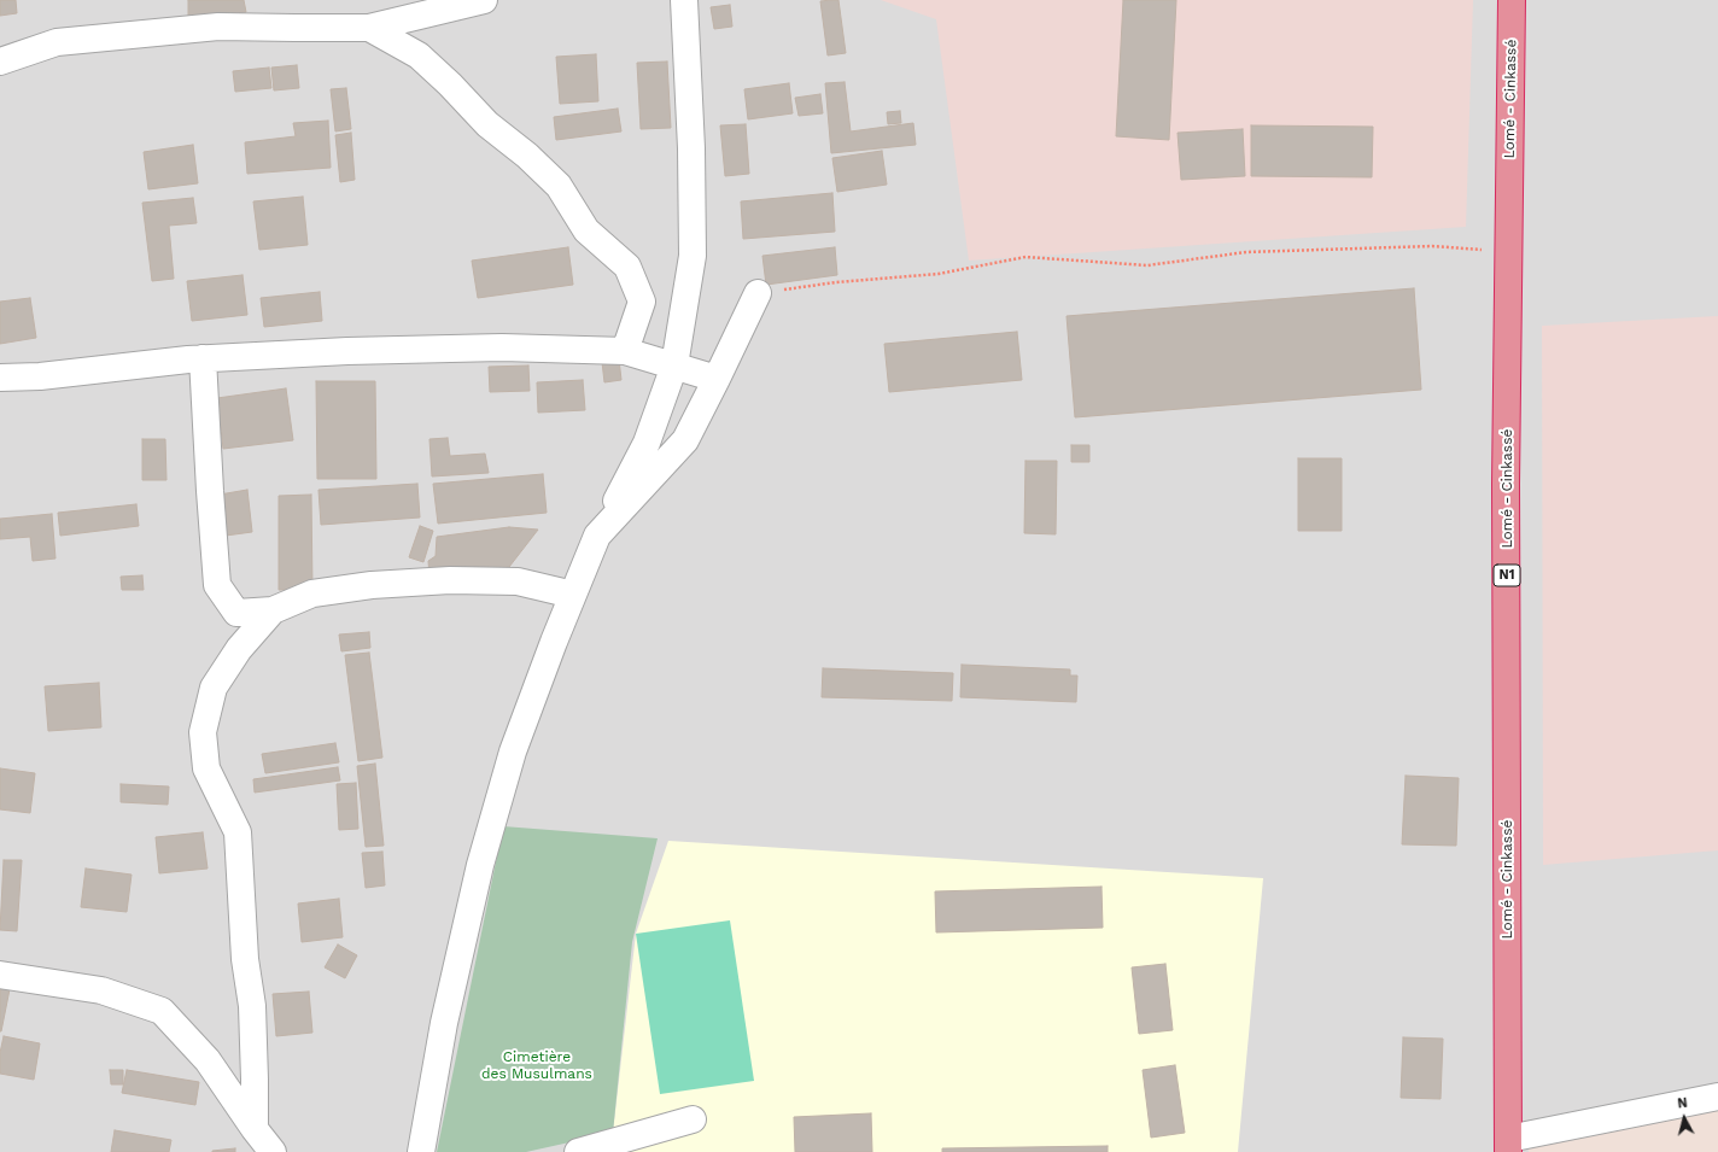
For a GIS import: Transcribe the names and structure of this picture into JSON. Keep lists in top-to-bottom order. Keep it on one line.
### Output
{"streets":{"highway":["Lomé - Cinkassé","N1"]},"parks":["Cimetière des Musulmans"],"north":"top"}
